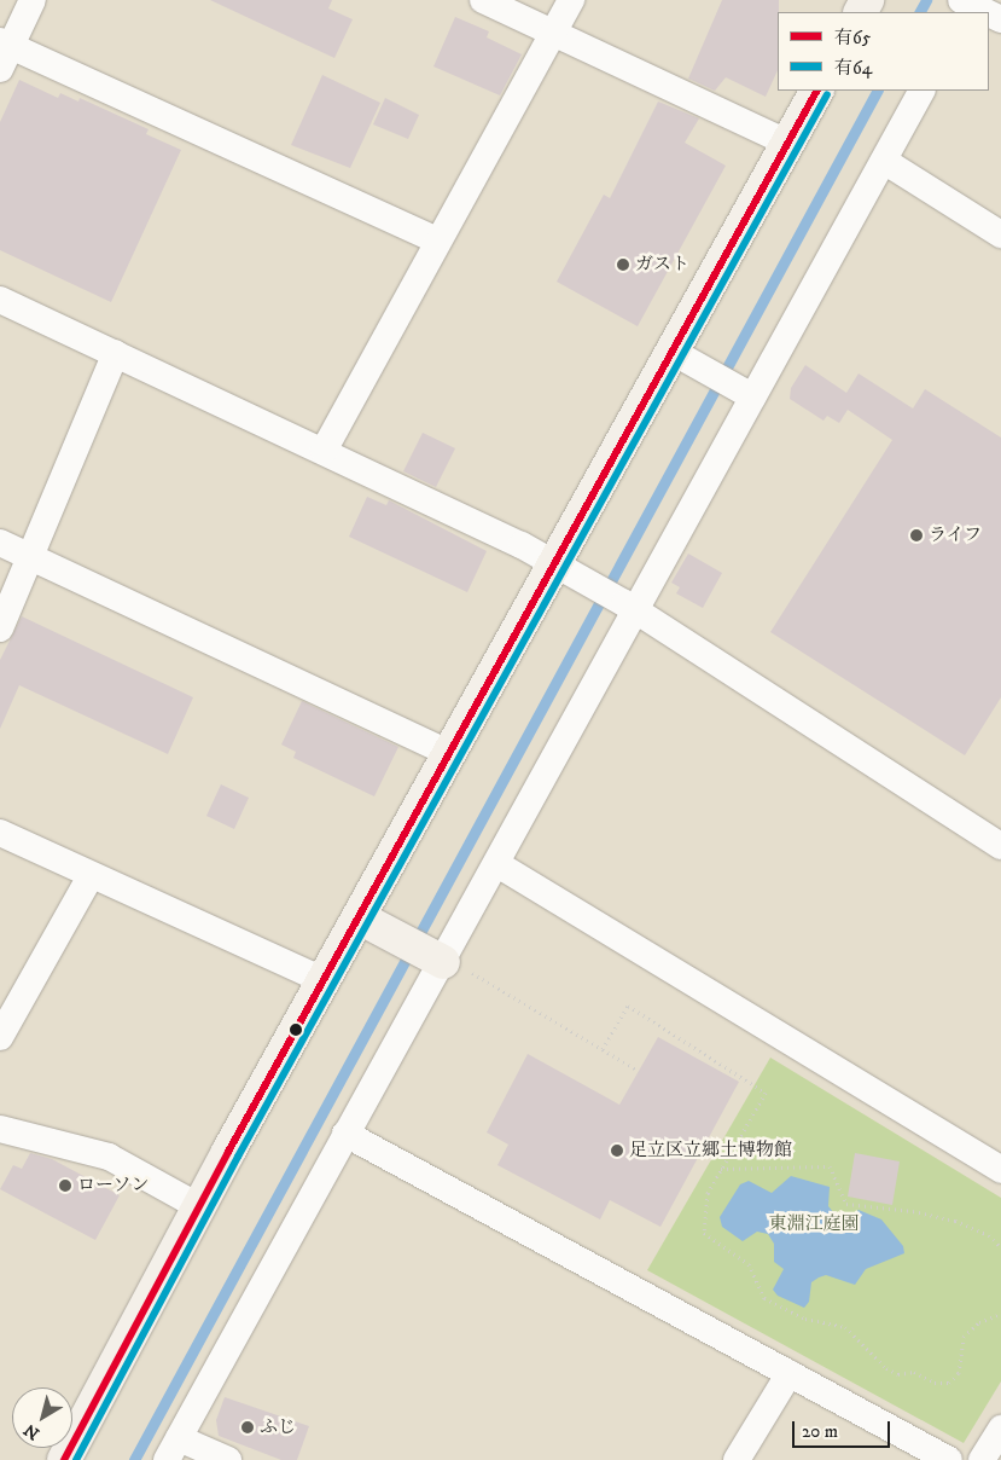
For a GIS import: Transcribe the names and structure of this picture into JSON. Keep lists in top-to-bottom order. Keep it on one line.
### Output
{"parks":["東淵江庭園"],"places":["ガスト","ライフ","足立区立郷土博物館","ローソン","ふじ"],"lines":["transit line 有65","transit line 有64"],"legend":["有65","有64"],"scale_bar":"20 m","north":"bottom left"}
